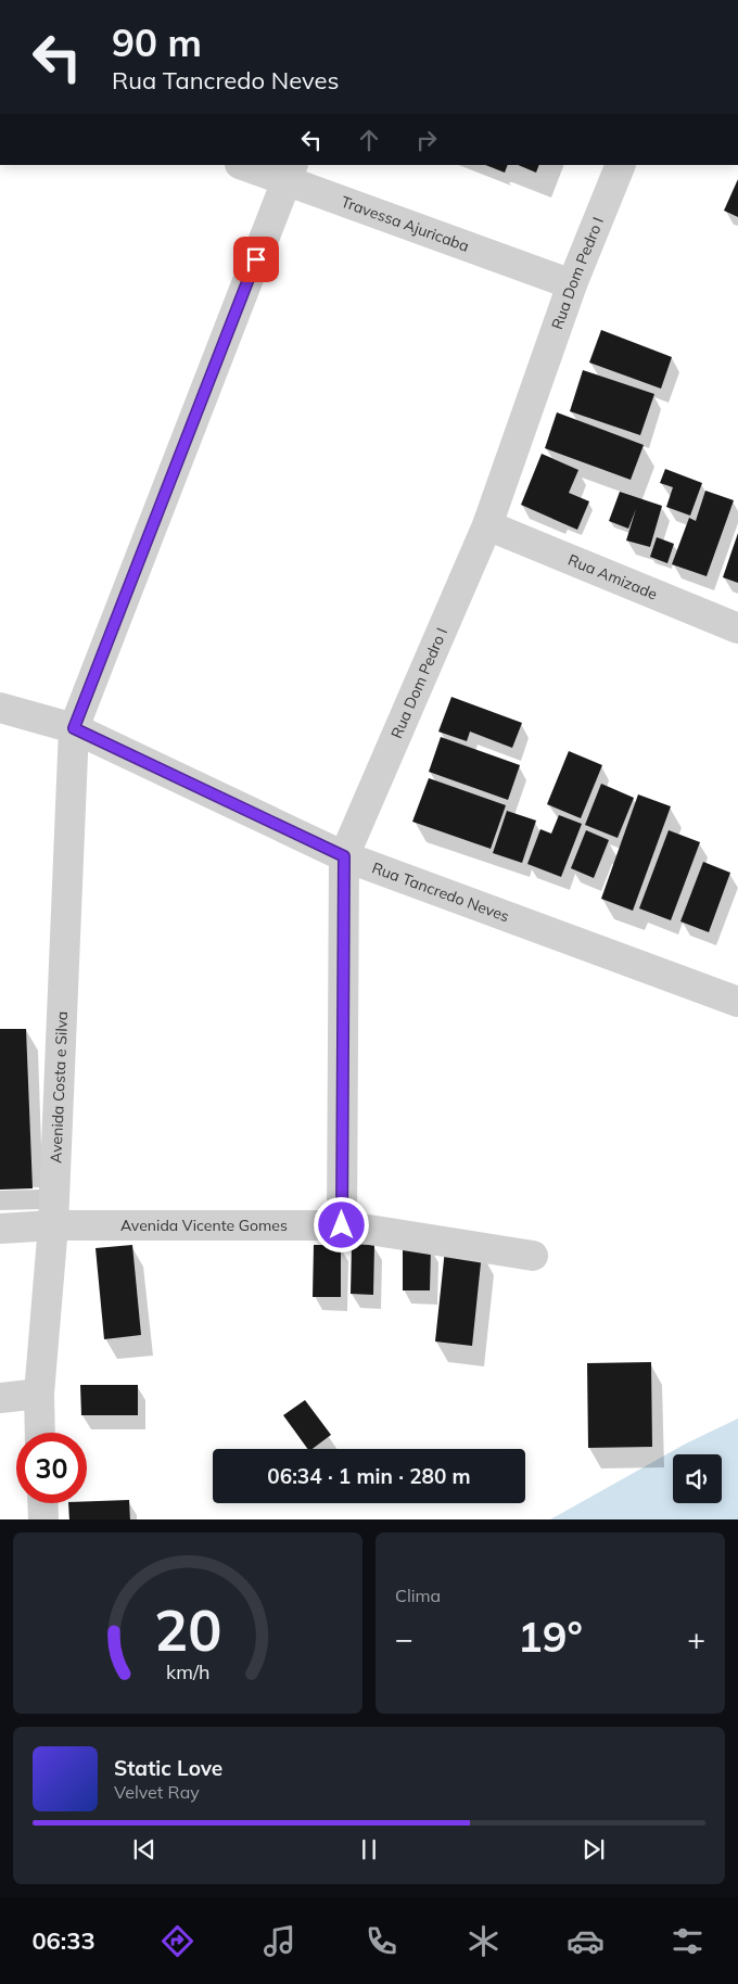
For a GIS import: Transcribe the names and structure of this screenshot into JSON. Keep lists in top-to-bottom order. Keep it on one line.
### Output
{"streets":{"street":["Travessa Ajuricaba","Rua Dom Pedro I","Rua Amizade","Rua Tancredo Neves","Avenida Costa e Silva","Avenida Vicente Gomes"]},"crossings":[["Travessa Ajuricaba","Rua Dom Pedro I"],["Travessa Ajuricaba","Avenida Costa e Silva"],["Rua Dom Pedro I","Rua Amizade"],["Rua Dom Pedro I","Rua Tancredo Neves"],["Rua Dom Pedro I","Avenida Vicente Gomes"],["Rua Tancredo Neves","Avenida Costa e Silva"],["Avenida Costa e Silva","Avenida Vicente Gomes"]],"page":{"turn":["90 m","Rua Tancredo Neves"],"limit":"30","trip":"06:34 · 1 min · 280 m","tile":"Clima","heat":["−","19°","+"],"song":["Static Love","Velvet Ray"],"tabs":"06:33","gauge":["20","km/h"]}}
